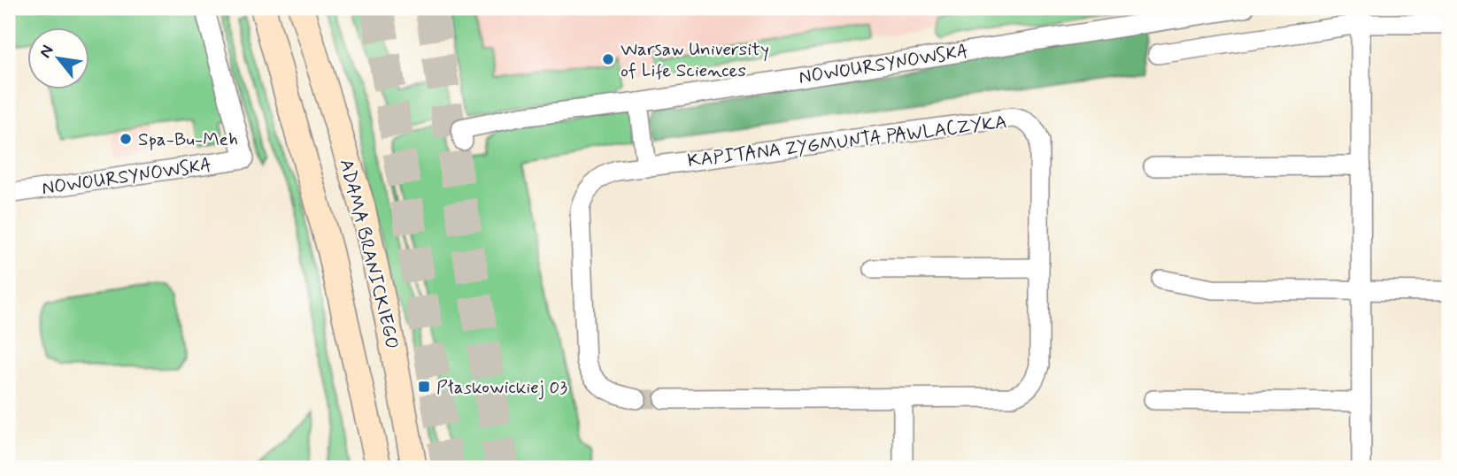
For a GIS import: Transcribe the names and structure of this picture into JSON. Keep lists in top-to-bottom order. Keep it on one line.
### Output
{"streets":{"main road":["ADAMA BRANICKIEGO"],"street":["NOWOURSYNOWSKA","KAPITANA ZYGMUNTA PAWLACZYKA"]},"places":{"other":["Warsaw University of Life Sciences","Spa-Bu-Meh"],"transit":["Płaskowickiej 03"]},"north":"top left"}
